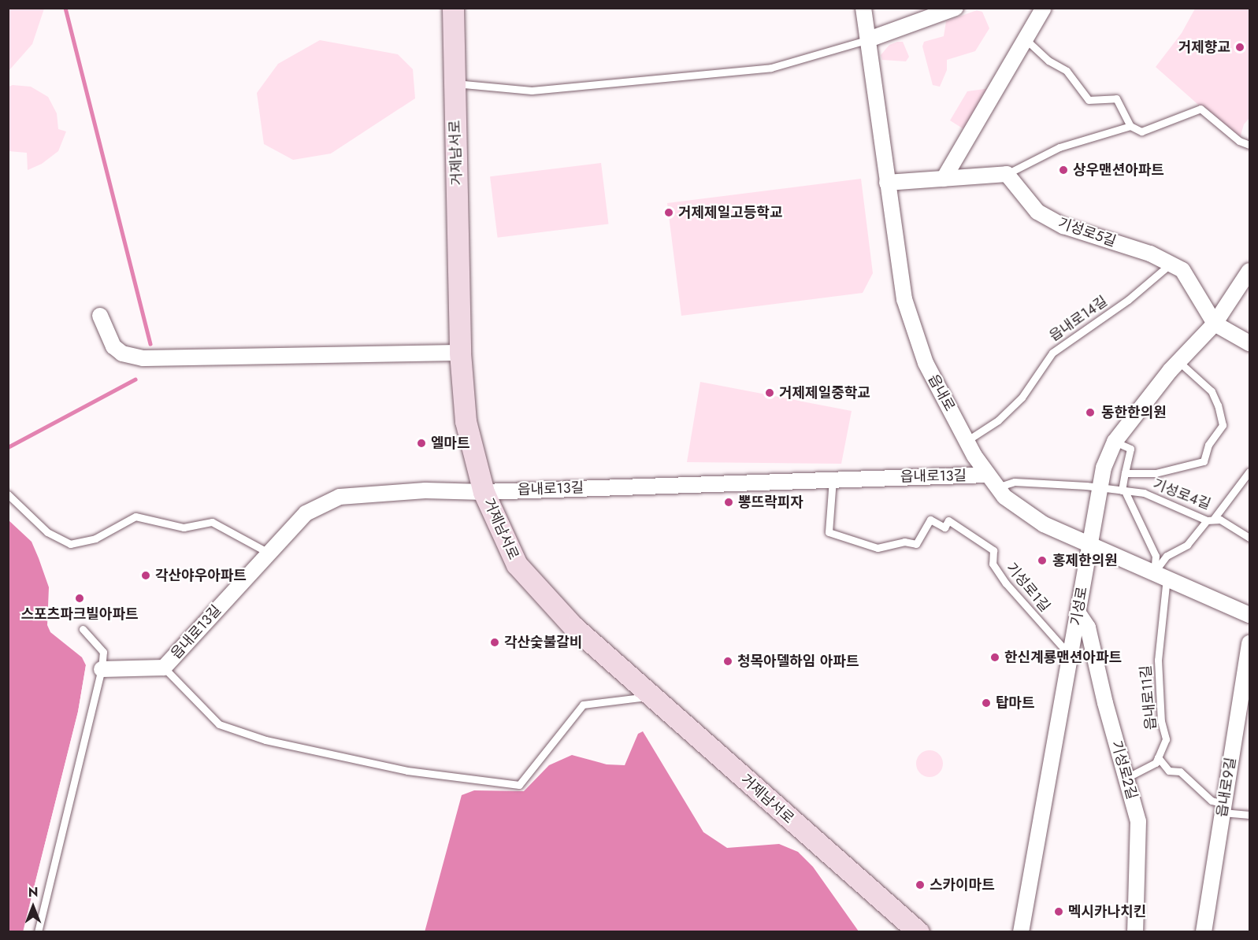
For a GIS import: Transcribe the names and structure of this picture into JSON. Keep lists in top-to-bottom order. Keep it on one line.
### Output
{"streets":{"main road":["거제남서로"],"street":["기성로5길","읍내로","읍내로13길","기성로","기성로2길","읍내로9길"],"lane":["읍내로14길","기성로4길","기성로1길","읍내로11길"]},"crossings":[["거제남서로","읍내로13길"],["기성로5길","읍내로14길"],["기성로5길","기성로"],["읍내로14길","읍내로"],["읍내로","읍내로13길"],["읍내로","기성로4길"],["읍내로","기성로"],["읍내로","읍내로11길"],["읍내로13길","기성로1길"],["기성로4길","기성로"],["기성로4길","읍내로11길"],["기성로1길","기성로"],["기성로","기성로2길"]],"places":["거제향교","상우맨션아파트","거제제일고등학교","거제제일중학교","동한한의원","엘마트","뽕뜨락피자","홍제한의원","각산야우아파트","스포츠파크빌아파트","각산숯불갈비","한신계룡맨션아파트","청목아델하임 아파트","탑마트","스카이마트","멕시카나치킨"],"north":"top"}
